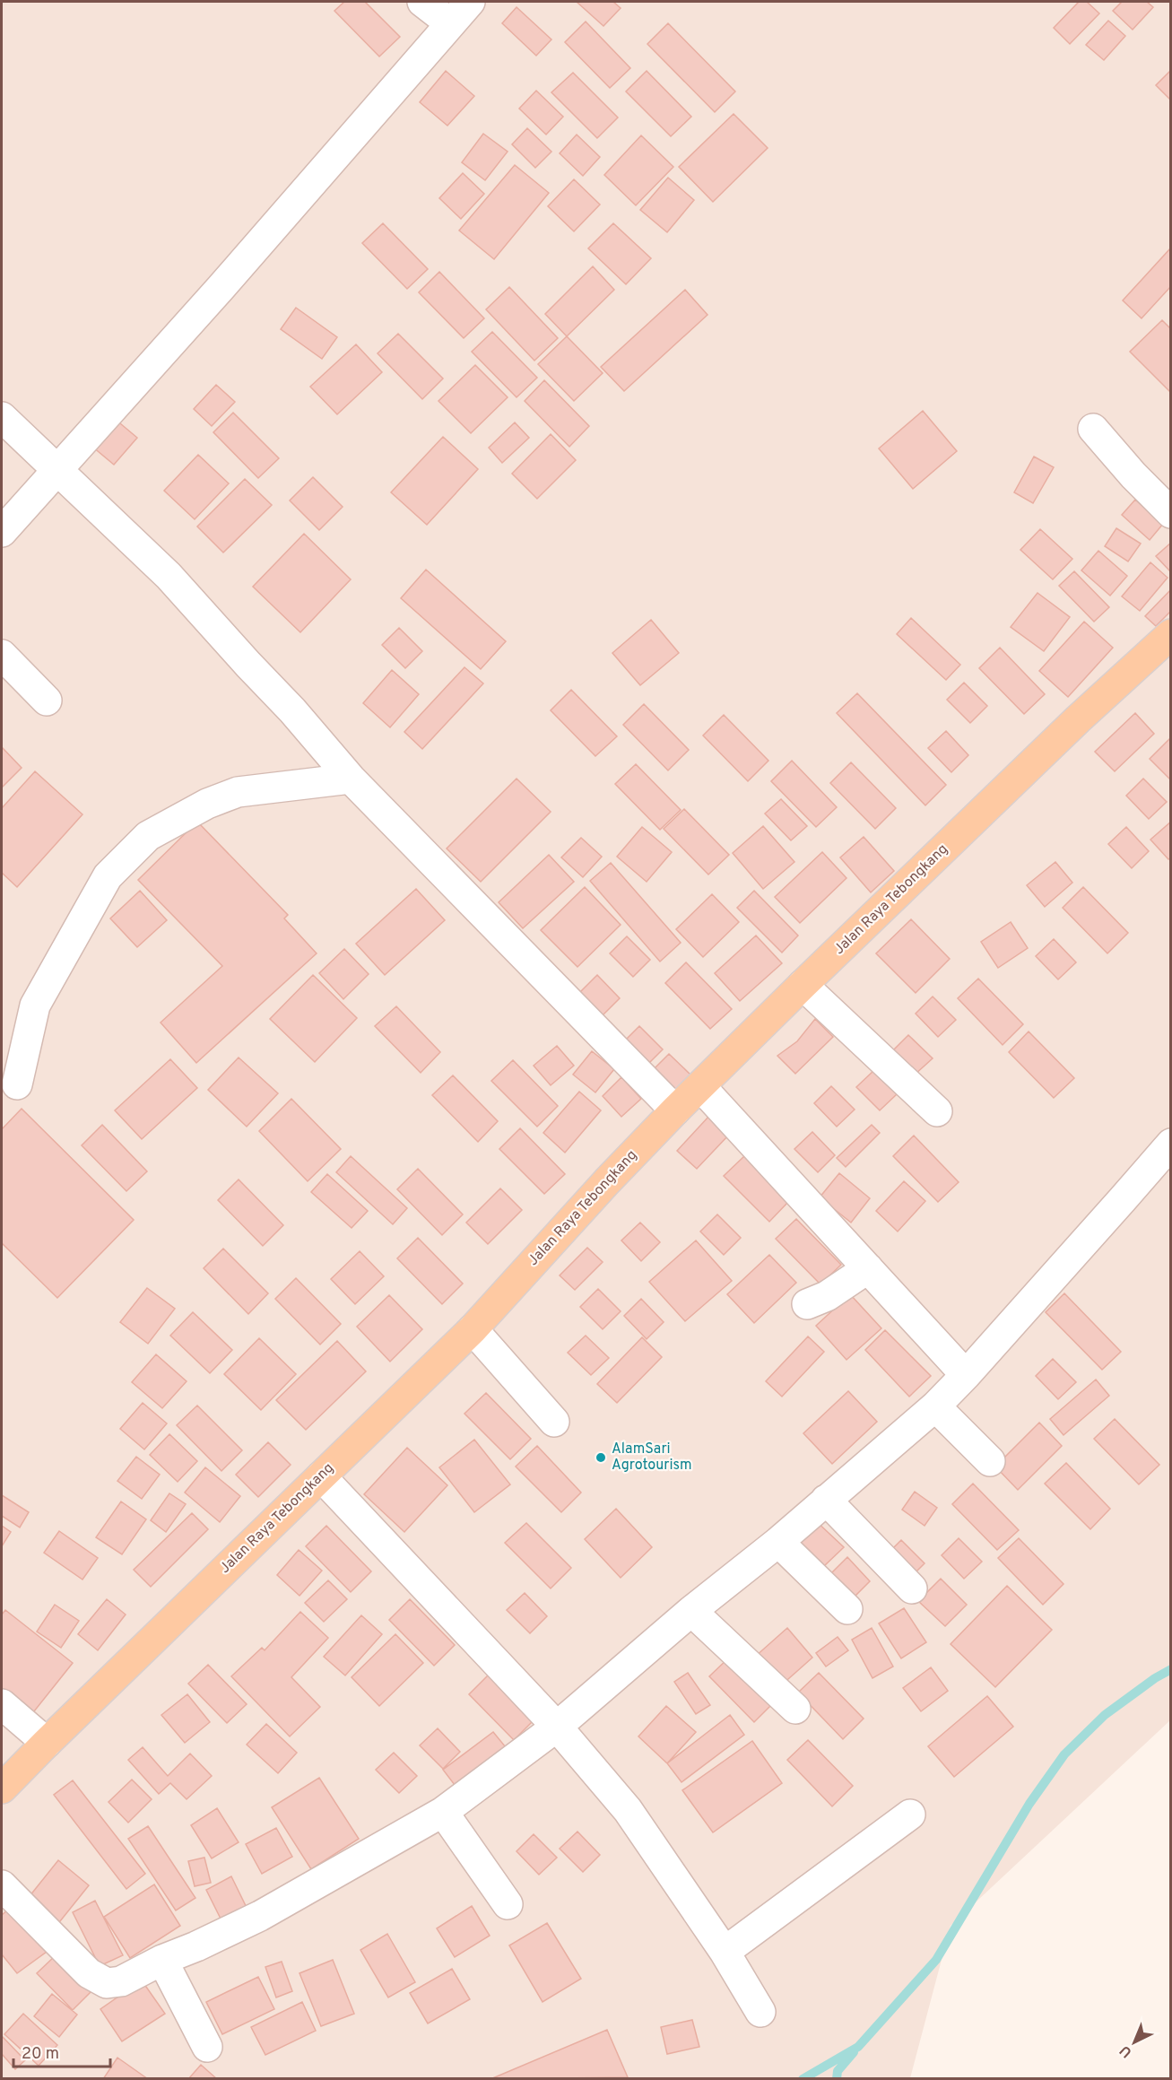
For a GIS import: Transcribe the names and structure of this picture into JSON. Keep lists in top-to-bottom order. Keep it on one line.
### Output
{"streets":{"main road":["Jalan Raya Tebongkang"]},"places":["AlamSari Agrotourism"],"scale_bar":"20 m","north":"bottom left"}
